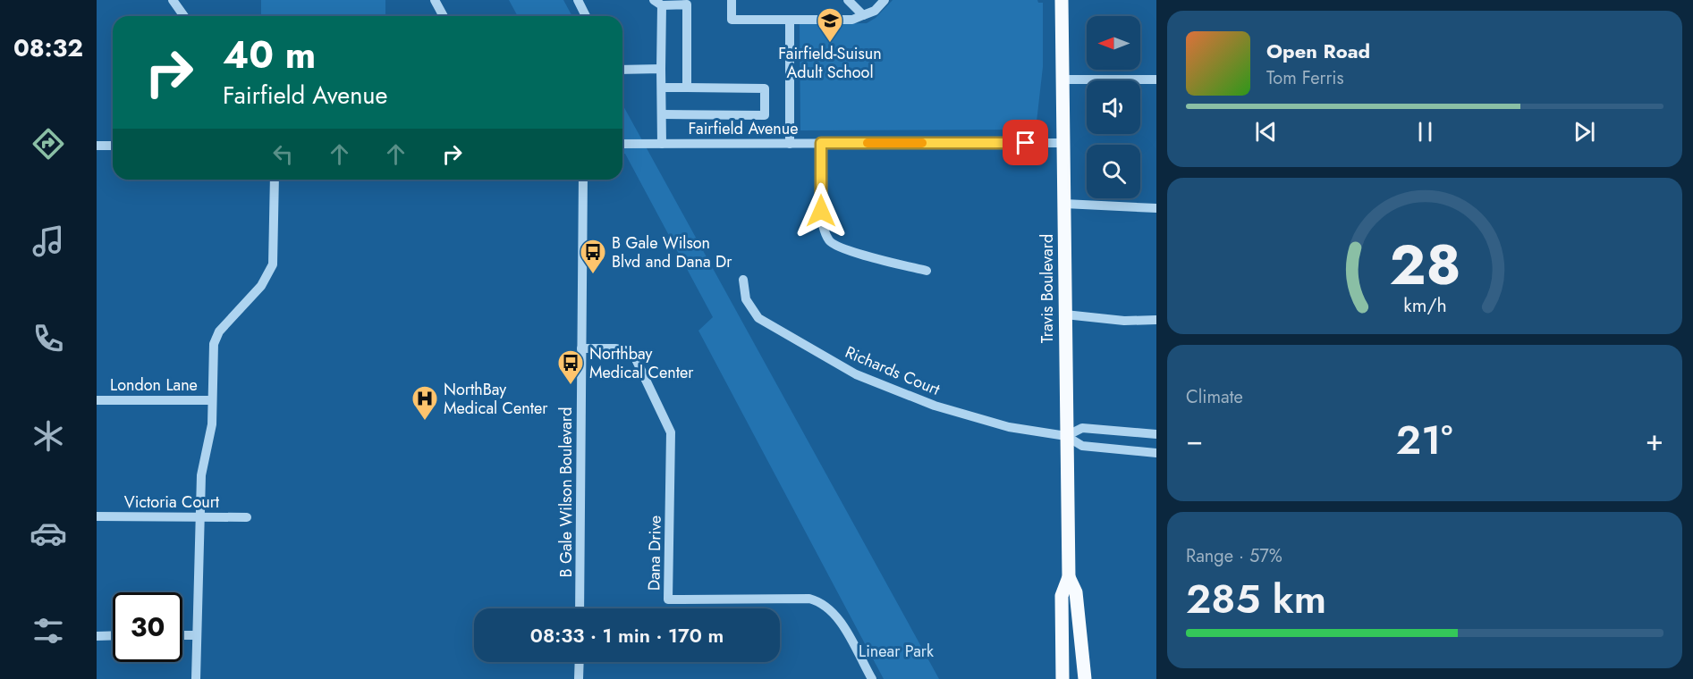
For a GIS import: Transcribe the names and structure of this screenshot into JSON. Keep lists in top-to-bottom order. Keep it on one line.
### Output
{"streets":{"main road":["Travis Boulevard"],"street":["Fairfield Avenue","Richards Court","London Lane","B Gale Wilson Boulevard","Victoria Court","Dana Drive"]},"crossings":[["Fairfield Avenue","Travis Boulevard"],["Travis Boulevard","Richards Court"],["B Gale Wilson Boulevard","Dana Drive"]],"parks":["Linear Park"],"places":{"school or university":["Fairfield-Suisun Adult School"],"bus stop":["B Gale Wilson Blvd and Dana Dr","Northbay Medical Center"],"hospital":["NorthBay Medical Center"]},"north":"left","page":{"tabs":"08:32","turn":["40 m","Fairfield Avenue"],"song":["Open Road","Tom Ferris"],"tile":["Climate",["Range · 57%","285 km"]],"heat":["−","21°","+"],"limit":"30","trip":"08:33 · 1 min · 170 m","gauge":["28","km/h"]}}
